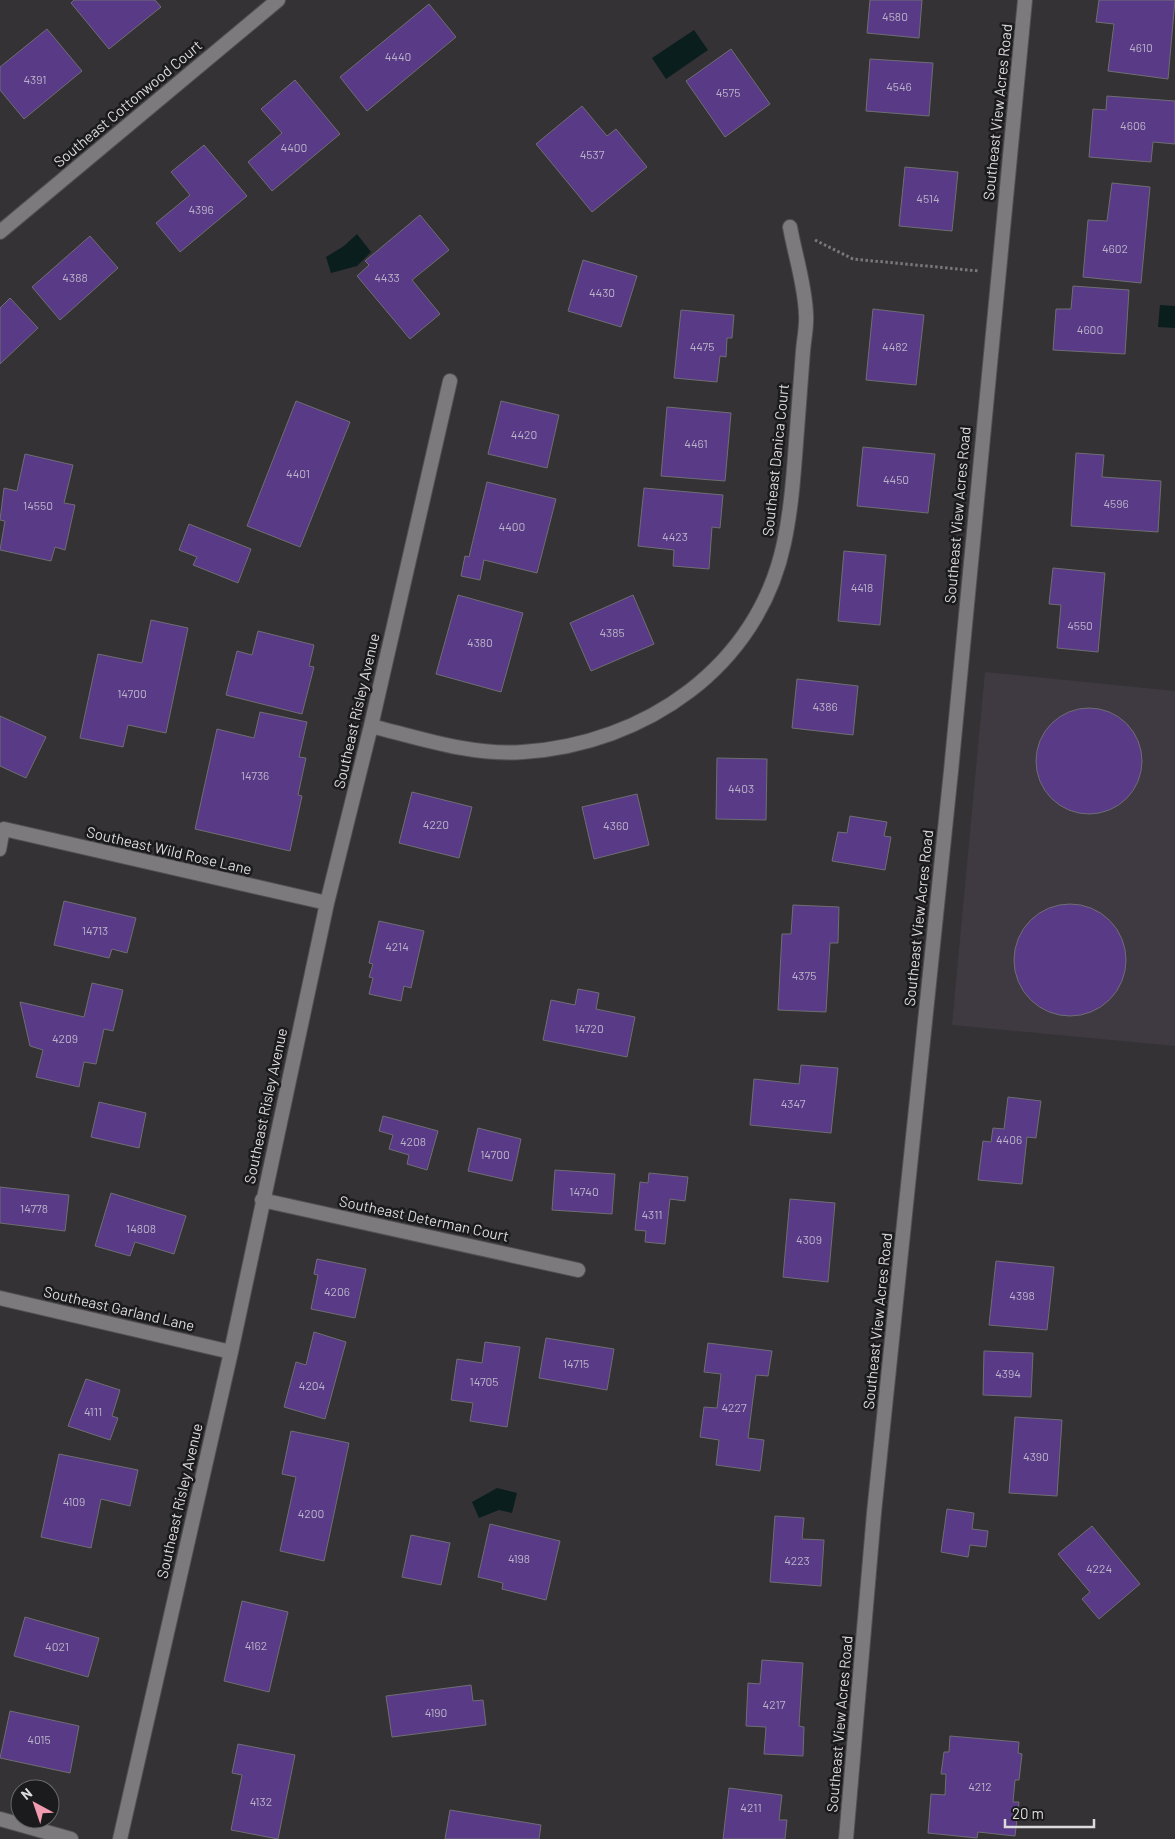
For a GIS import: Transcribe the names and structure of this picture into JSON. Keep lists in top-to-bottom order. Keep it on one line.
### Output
{"streets":{"street":["Southeast Cottonwood Court","Southeast View Acres Road","Southeast Danica Court","Southeast Risley Avenue","Southeast Wild Rose Lane","Southeast Determan Court","Southeast Garland Lane"]},"crossings":[["Southeast Danica Court","Southeast Risley Avenue"],["Southeast Risley Avenue","Southeast Wild Rose Lane"],["Southeast Risley Avenue","Southeast Determan Court"],["Southeast Risley Avenue","Southeast Garland Lane"]],"house_numbers":["4580","4610","4440","4391","4546","4575","4606","4400","4537","4514","4396","4602","4388","4433","4430","4600","4475","4482","4420","4461","4401","4450","4596","14550","4400","4423","4418","4550","4385","4380","14700","4386","14736","4403","4220","4360","14713","4214","4375","14720","4209","4347","4406","4208","14700","14740","14778","4311","14808","4309","4206","4398","14715","4394","14705","4204","4227","4111","4390","4109","4200","4198","4223","4224","4162","4021","4217","4190","4015","4212","4132","4211"],"scale_bar":"20 m","north":"top left"}
